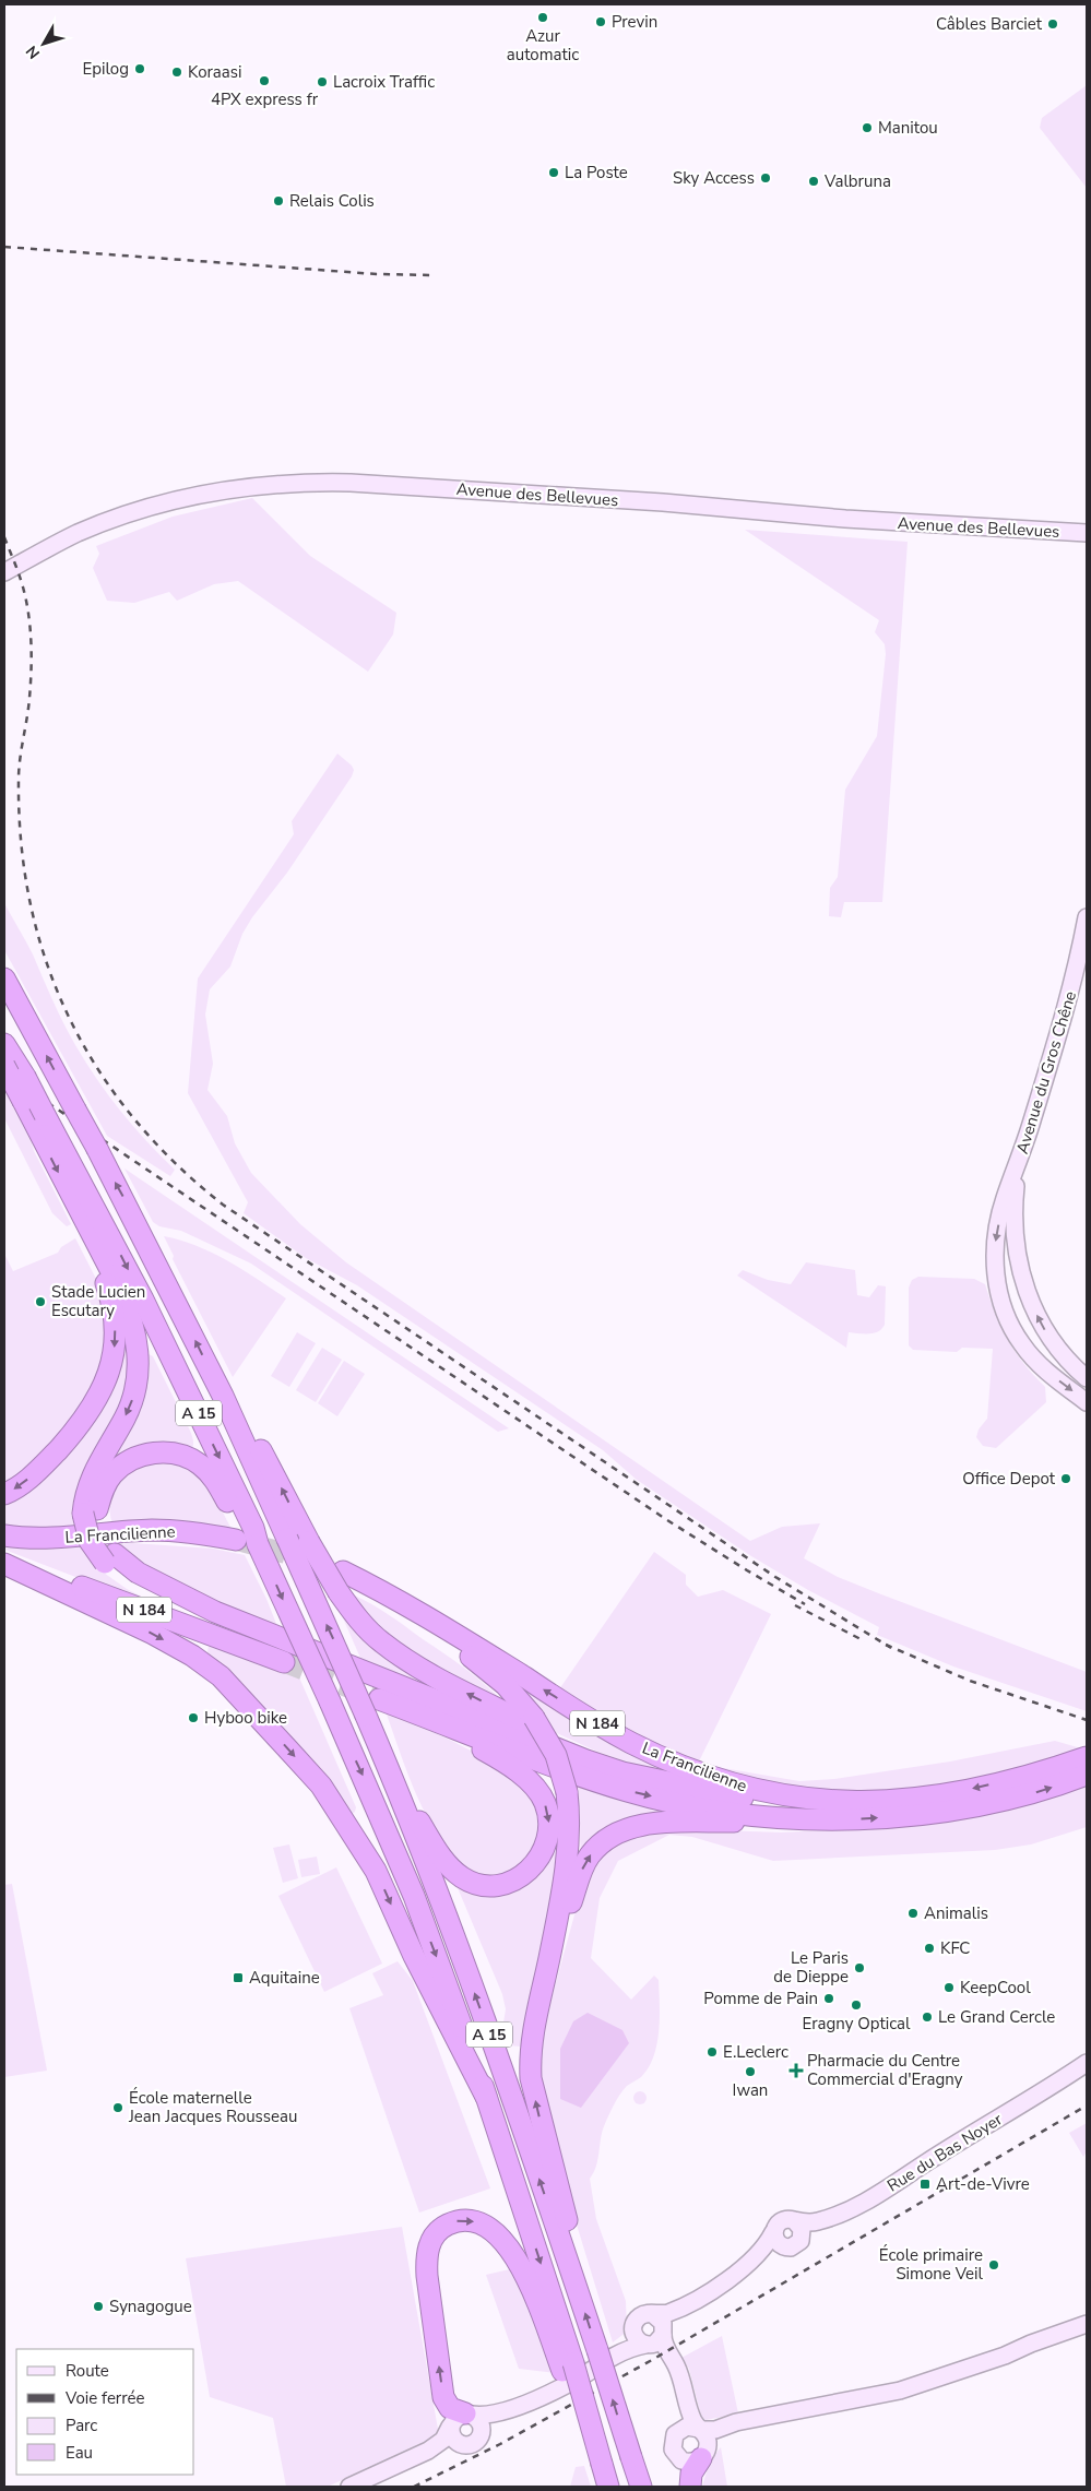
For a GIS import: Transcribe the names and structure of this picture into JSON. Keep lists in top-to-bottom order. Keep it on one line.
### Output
{"streets":{"highway":["A 15","La Francilienne","N 184"],"street":["Avenue des Bellevues","Avenue du Gros Chêne","Rue du Bas Noyer"]},"crossings":[["A 15","La Francilienne"]],"places":{"other":["Azur automatic","Previn","Câbles Barciet","Epilog","Koraasi","4PX express fr","Lacroix Traffic","Manitou","La Poste","Sky Access","Valbruna","Relais Colis","Stade Lucien Escutary","Office Depot","Hyboo bike","Animalis","KFC","Le Paris de Dieppe","KeepCool","Pomme de Pain","Eragny Optical","Le Grand Cercle","E.Leclerc","Iwan","École maternelle Jean Jacques Rousseau","École primaire Simone Veil","Synagogue"],"transit":["Aquitaine","Art-de-Vivre"],"health":["Pharmacie du Centre Commercial d'Eragny"]},"legend":["Route","Voie ferrée","Parc","Eau"],"north":"bottom left"}
